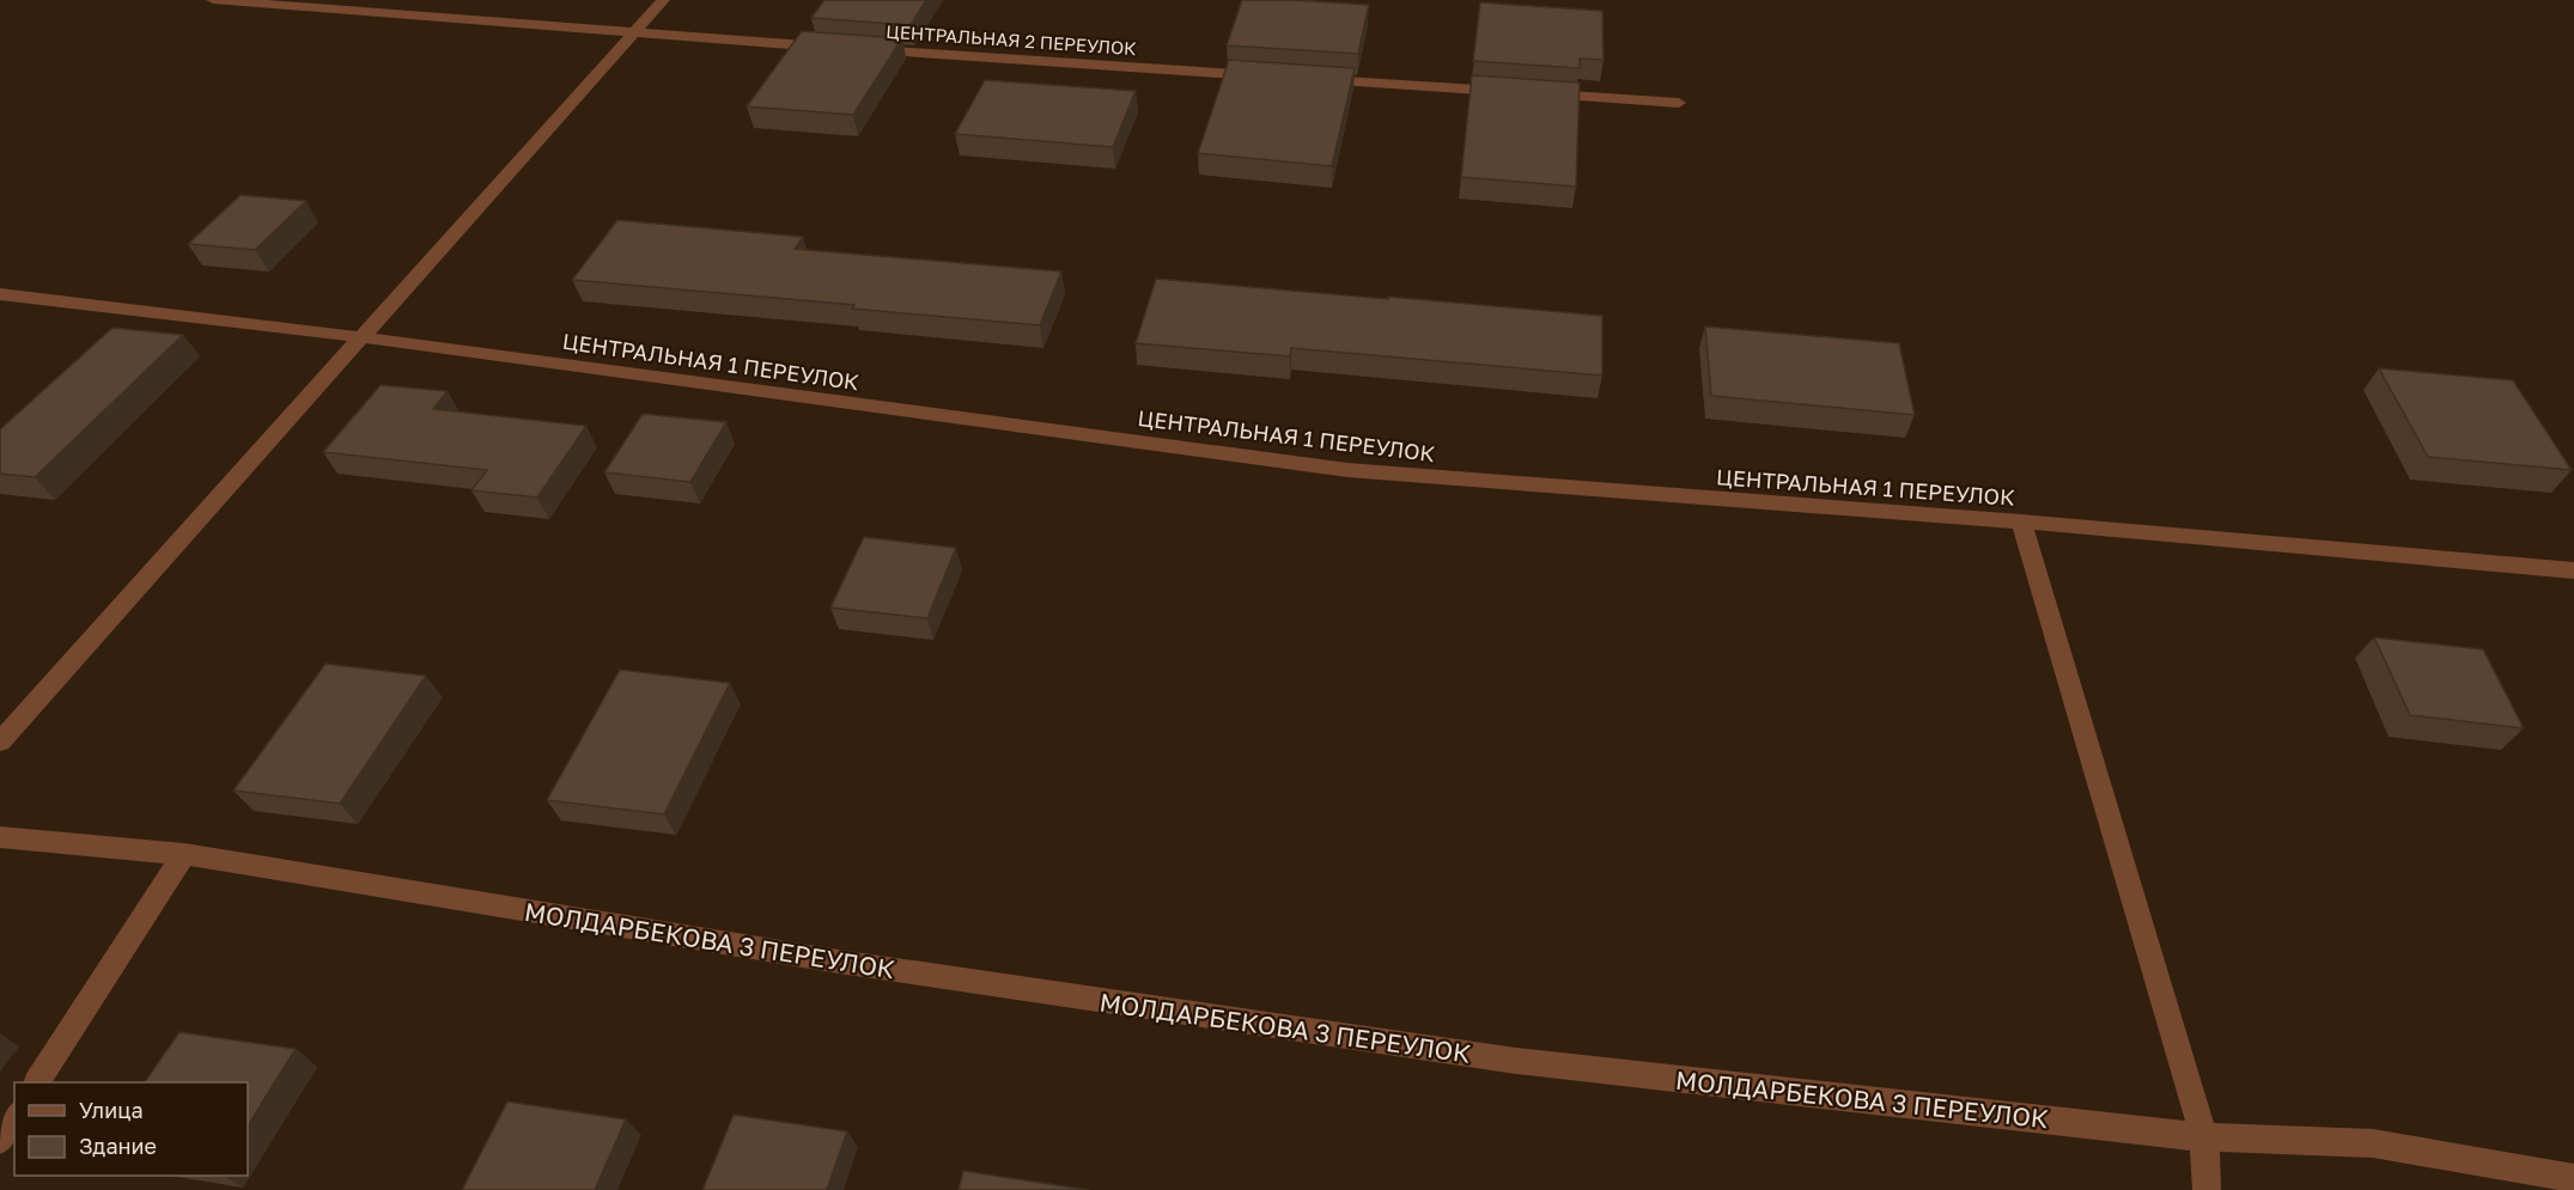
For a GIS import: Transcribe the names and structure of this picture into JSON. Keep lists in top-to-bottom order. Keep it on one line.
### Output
{"streets":{"street":["ЦЕНТРАЛЬНАЯ 2 ПЕРЕУЛОК","ЦЕНТРАЛЬНАЯ 1 ПЕРЕУЛОК","МОЛДАРБЕКОВА 3 ПЕРЕУЛОК"]},"legend":["Улица","Здание"]}
